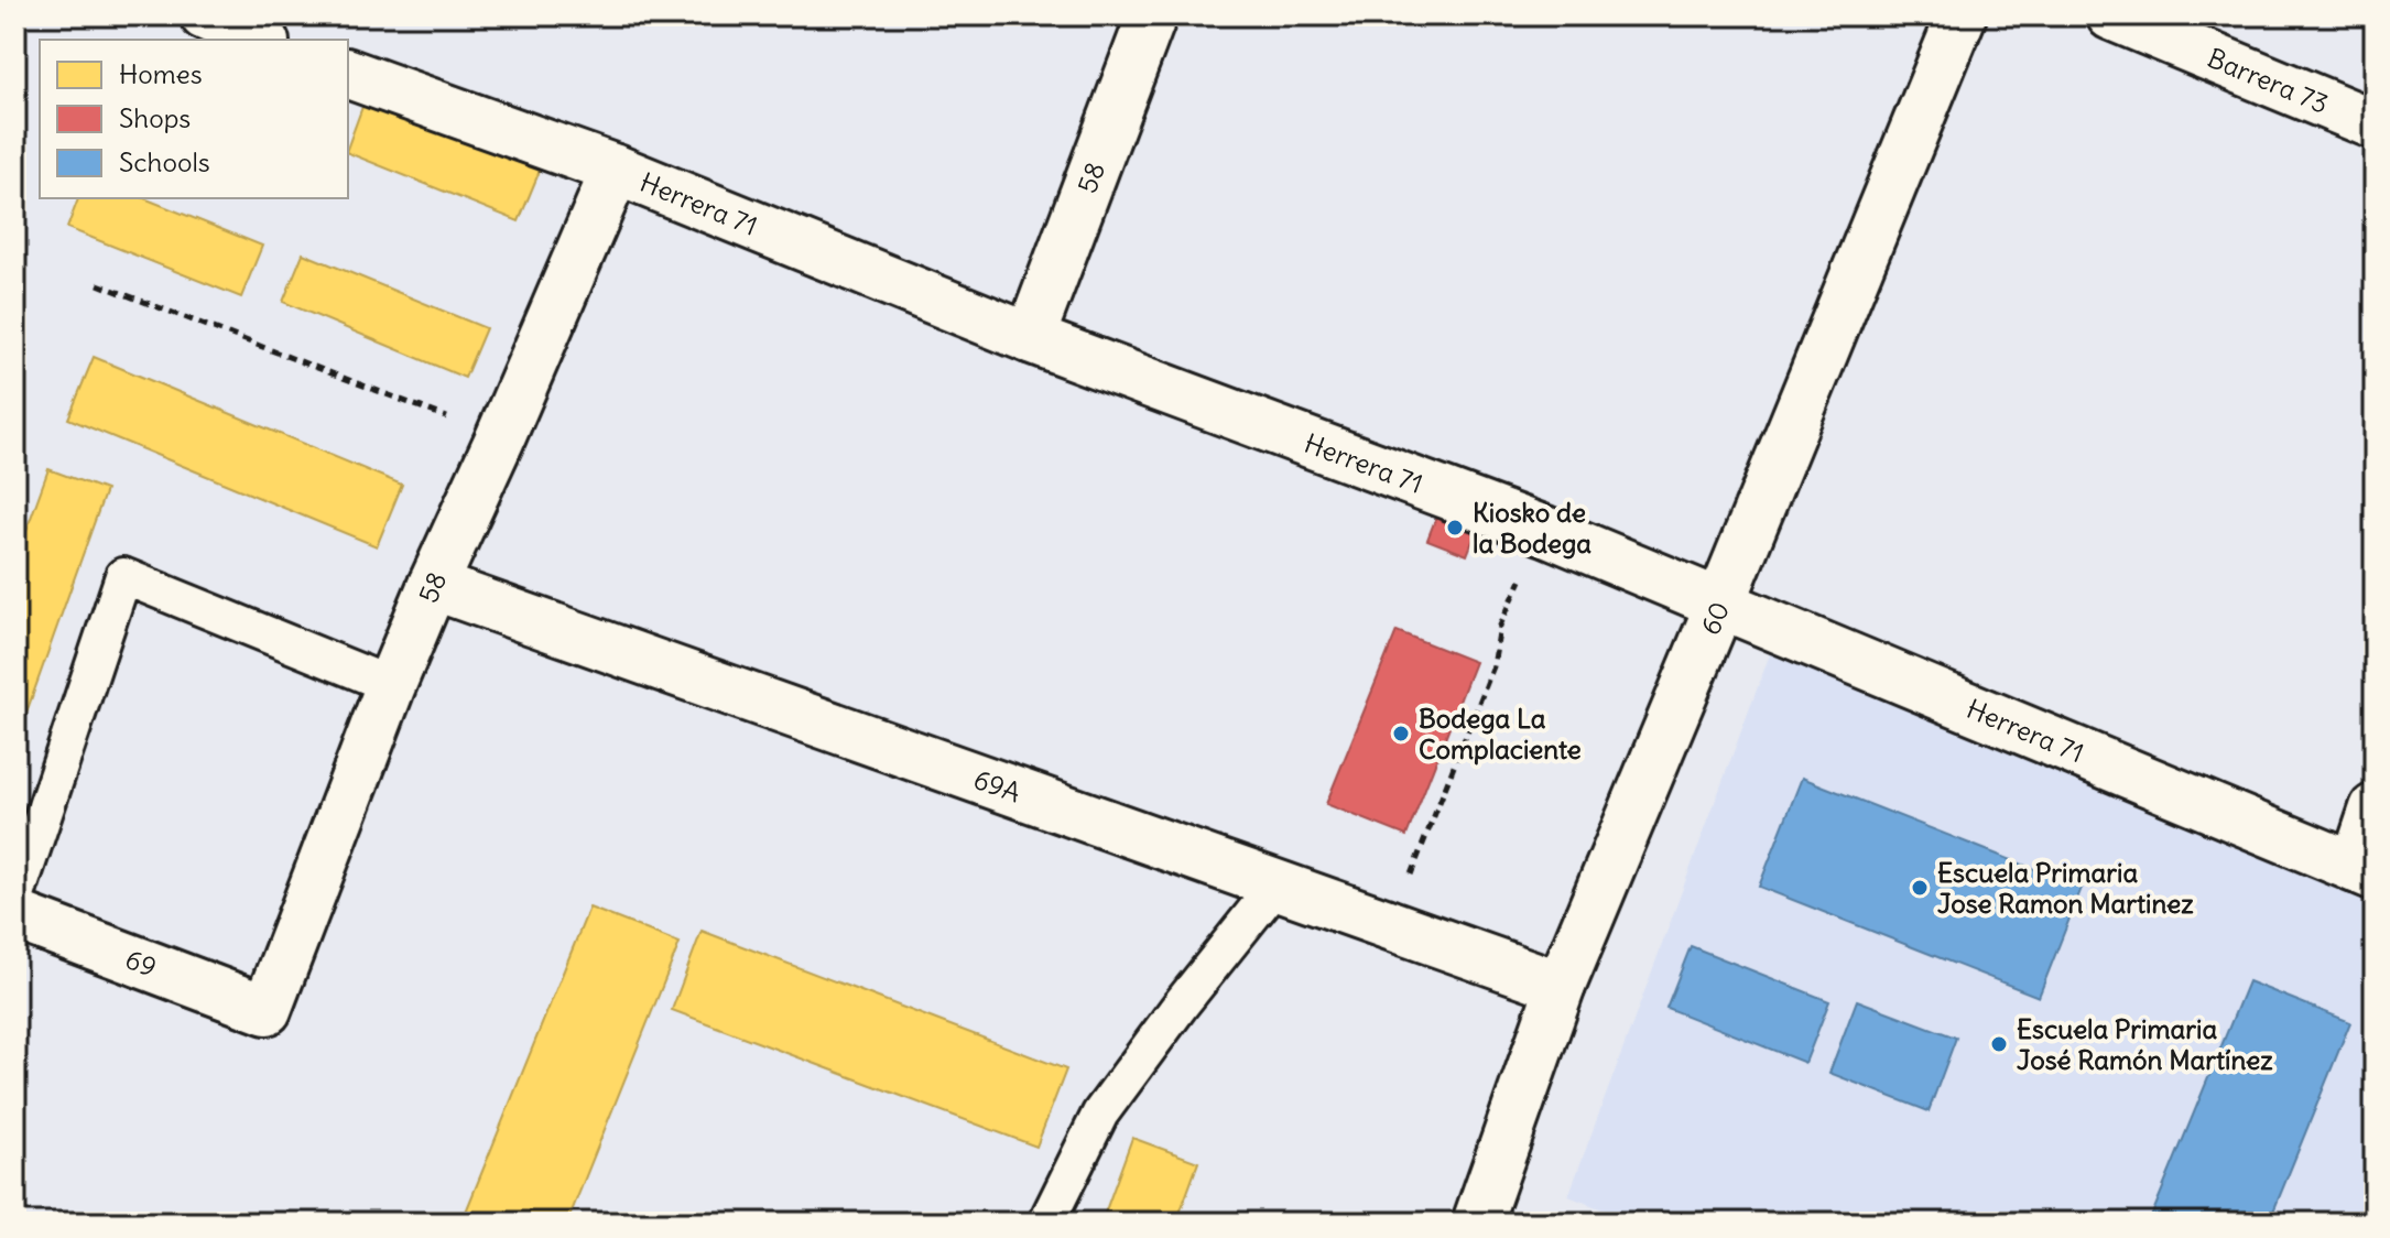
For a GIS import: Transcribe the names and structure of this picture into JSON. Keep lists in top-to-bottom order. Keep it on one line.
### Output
{"streets":{"street":["Barrera 73","58","Herrera 71","60","69A","69"]},"crossings":[["58","Herrera 71"],["58","69A"],["58","69"],["Herrera 71","60"],["60","69A"]],"places":["Kiosko de la Bodega","Bodega La Complaciente","Escuela Primaria Jose Ramon Martinez","Escuela Primaria José Ramón Martínez"],"legend":["Homes","Shops","Schools"]}
